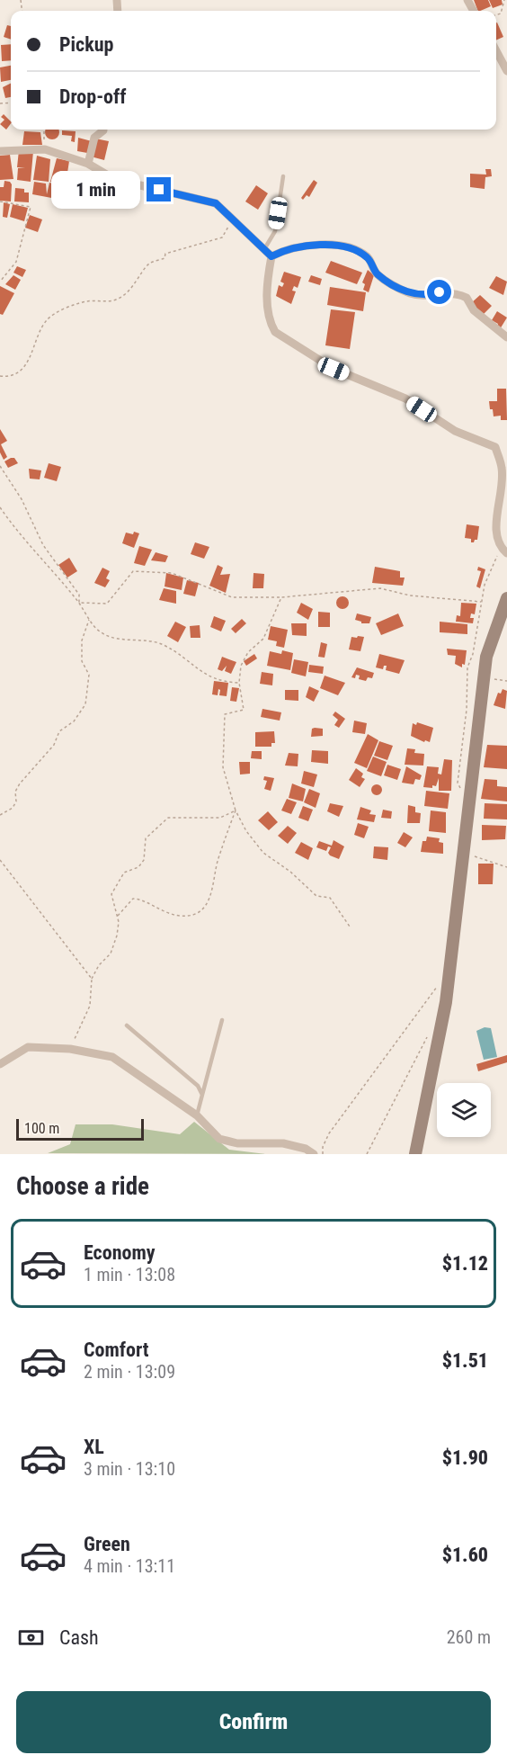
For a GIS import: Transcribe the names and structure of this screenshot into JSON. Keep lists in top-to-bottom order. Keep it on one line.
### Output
{"scale_bar":"100 m","page":{"banner":["Pickup","Drop-off"],"bubble":"1 min","scale":"100 m","heading":"Choose a ride","list":[{"name":"Economy","note":"1 min · 13:08","value":"$1.12"},{"name":"Comfort","note":"2 min · 13:09","value":"$1.51"},{"name":"XL","note":"3 min · 13:10","value":"$1.90"},{"name":"Green","note":"4 min · 13:11","value":"$1.60"}],"pay":["Cash","260 m"],"buttons":"Confirm"}}
